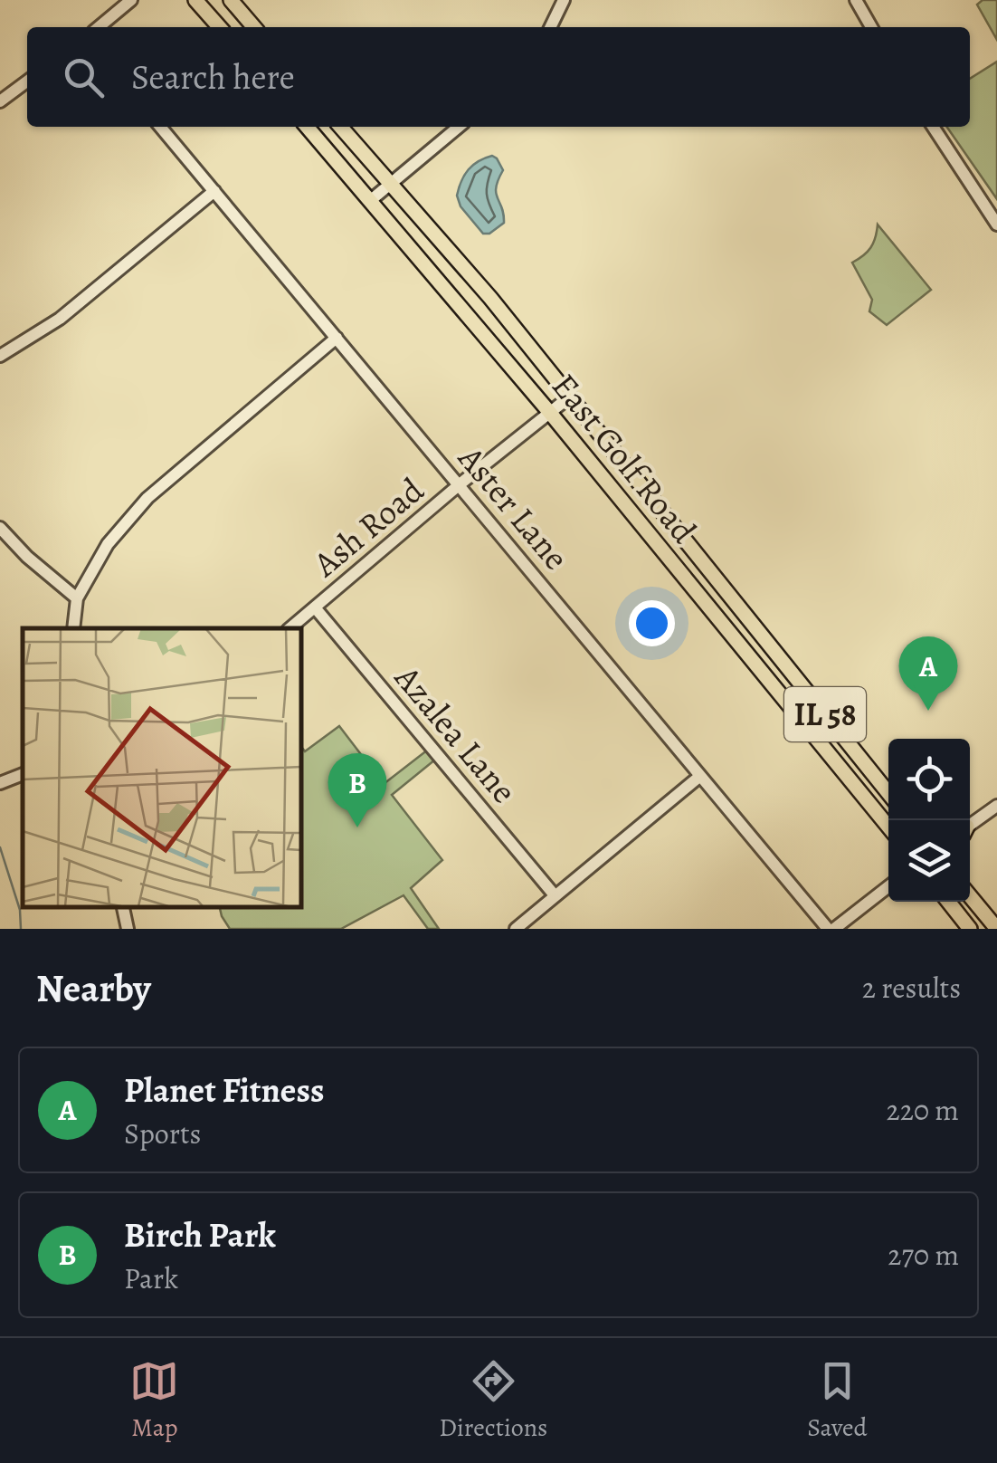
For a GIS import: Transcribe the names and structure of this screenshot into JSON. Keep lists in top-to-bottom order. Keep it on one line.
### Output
{"streets":{"main road":["East Golf Road","IL 58"],"street":["Aster Lane","Ash Road","Azalea Lane"]},"crossings":[["East Golf Road","Ash Road"],["Aster Lane","Ash Road"],["Ash Road","Azalea Lane"]],"page":{"search":"Search here","pins":["A","B"],"heading":["Nearby","2 results"],"list":[{"mark":"A","name":"Planet Fitness","note":"Sports","value":"220 m"},{"mark":"B","name":"Birch Park","note":"Park","value":"270 m"}],"nav":["Map","Directions","Saved"]}}
